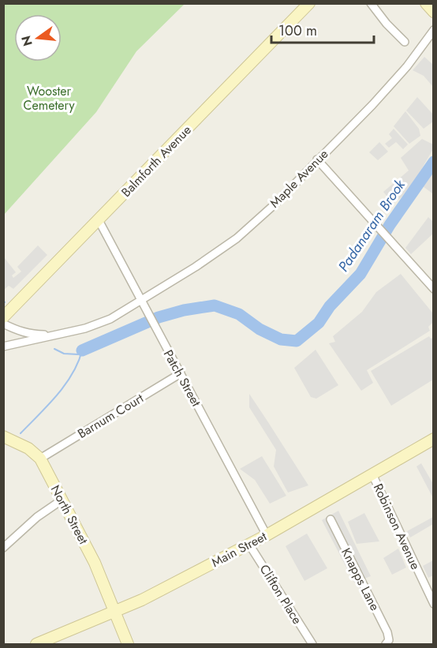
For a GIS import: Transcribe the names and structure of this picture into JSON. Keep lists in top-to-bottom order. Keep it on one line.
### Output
{"streets":{"main road":["Balmforth Avenue","North Street","Main Street"],"street":["Maple Avenue","Patch Street","Barnum Court","Robinson Avenue","Knapps Lane","Clifton Place"]},"crossings":[["Balmforth Avenue","Patch Street"],["Maple Avenue","Patch Street"],["Patch Street","Barnum Court"],["Patch Street","Main Street"],["Barnum Court","North Street"],["North Street","Main Street"],["Robinson Avenue","Main Street"],["Main Street","Clifton Place"]],"water":["Padanaram Brook"],"parks":["Wooster Cemetery"],"scale_bar":"100 m","north":"left"}
